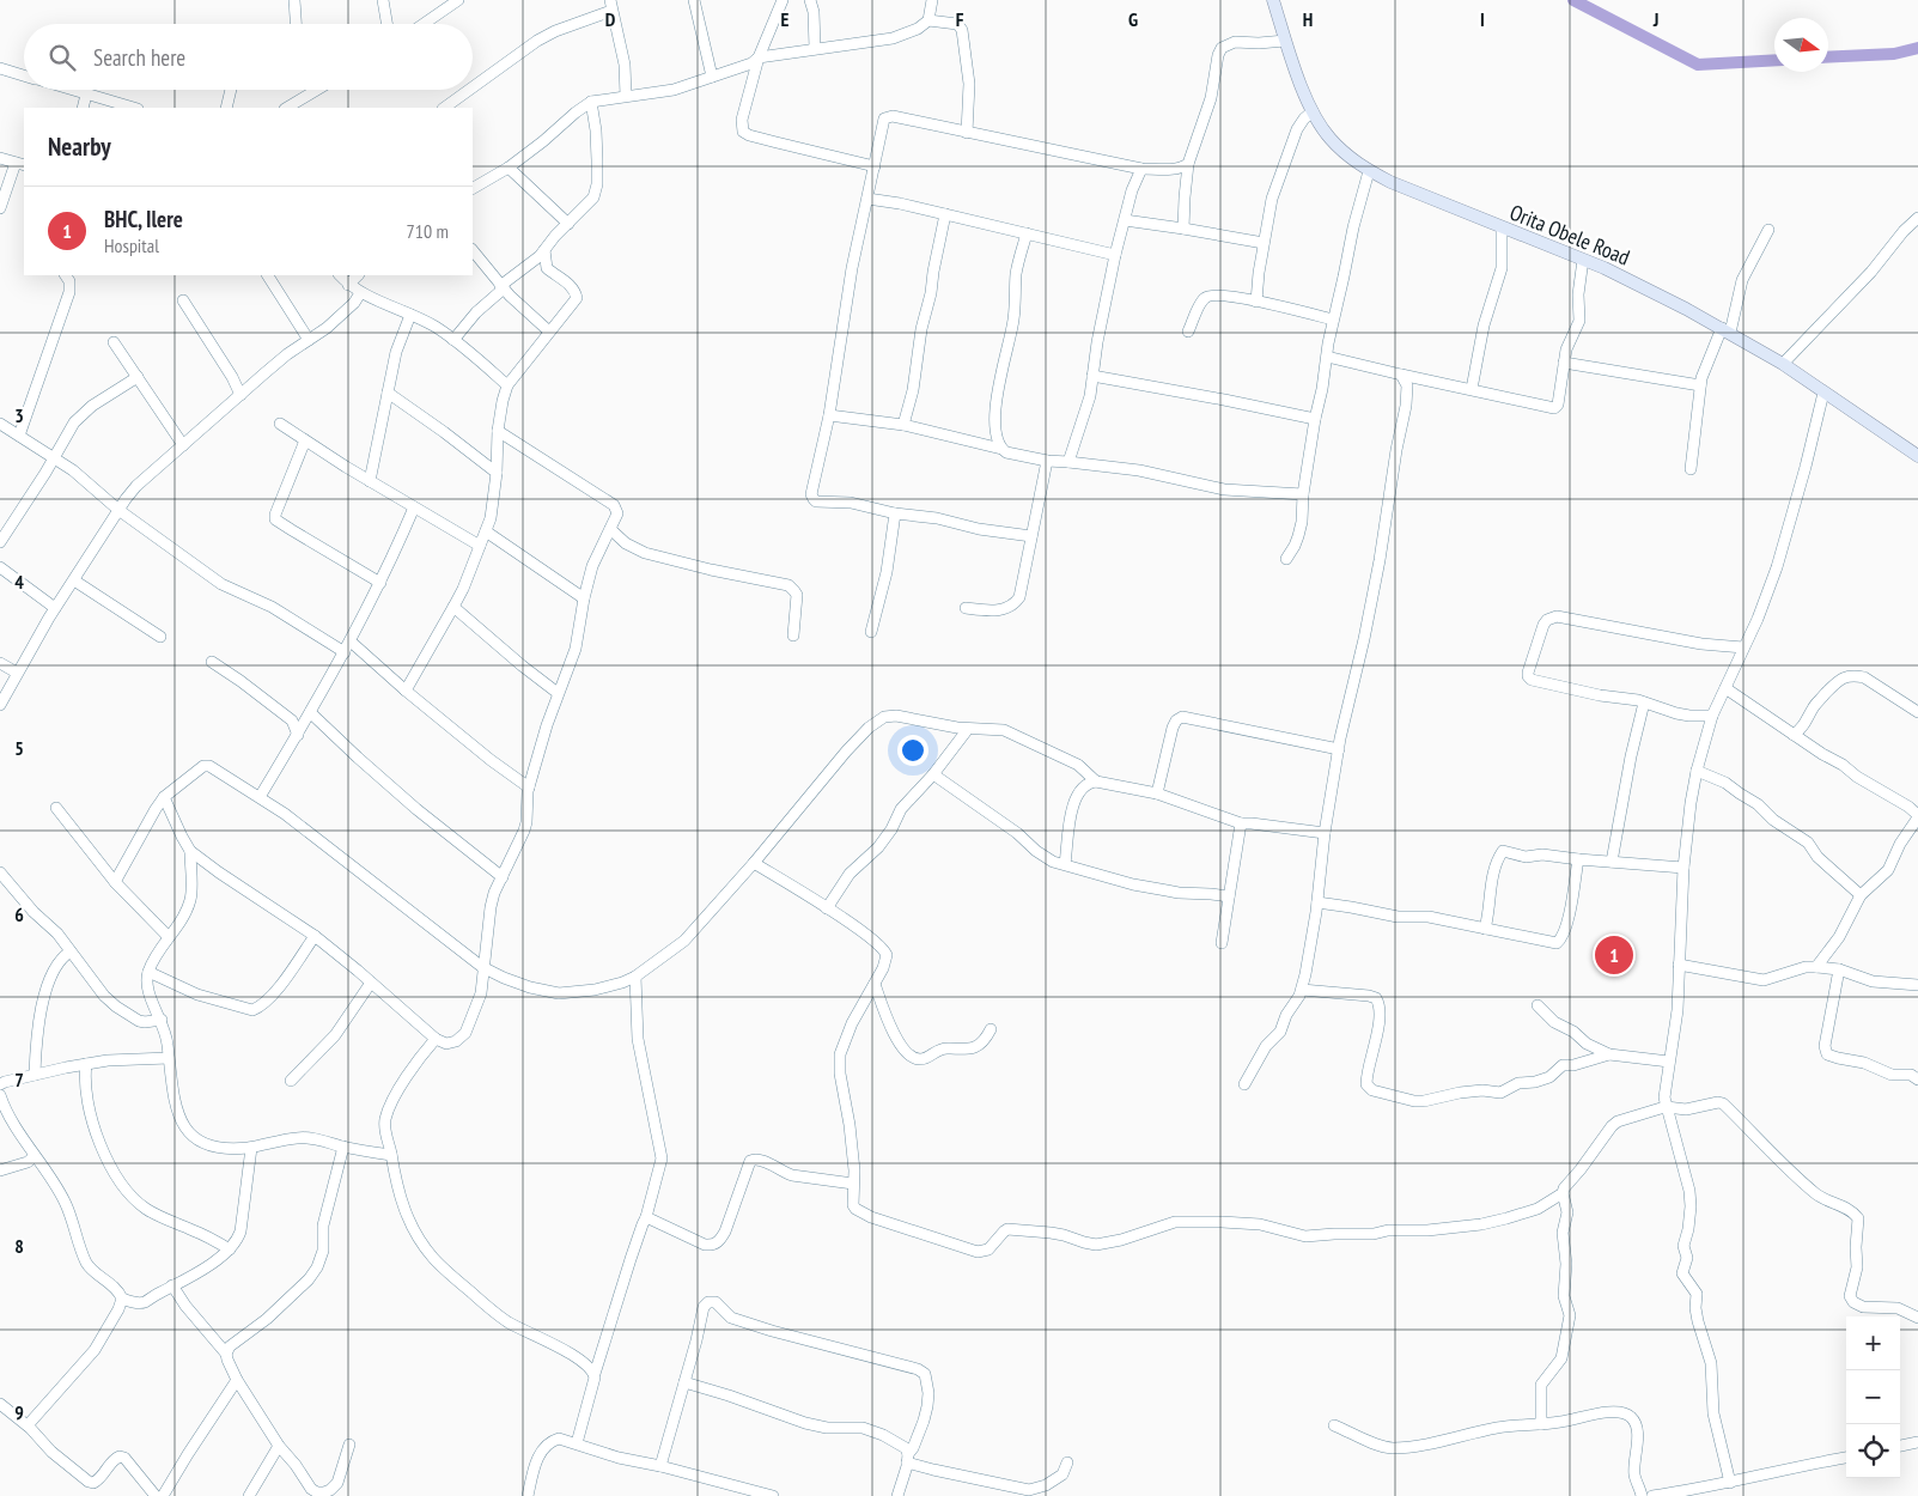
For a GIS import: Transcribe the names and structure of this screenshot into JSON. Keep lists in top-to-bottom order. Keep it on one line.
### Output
{"streets":{"main road":["Orita Obele Road"]},"north":"right","page":{"search":"Search here","heading":"Nearby","list":[{"mark":"1","name":"BHC, Ilere","note":"Hospital","value":"710 m"}],"pins":"1","map_buttons":["+","−"]},"grid":{"columns":["D","E","F","G","H","I","J"],"rows":["3","4","5","6","7","8","9"]}}
